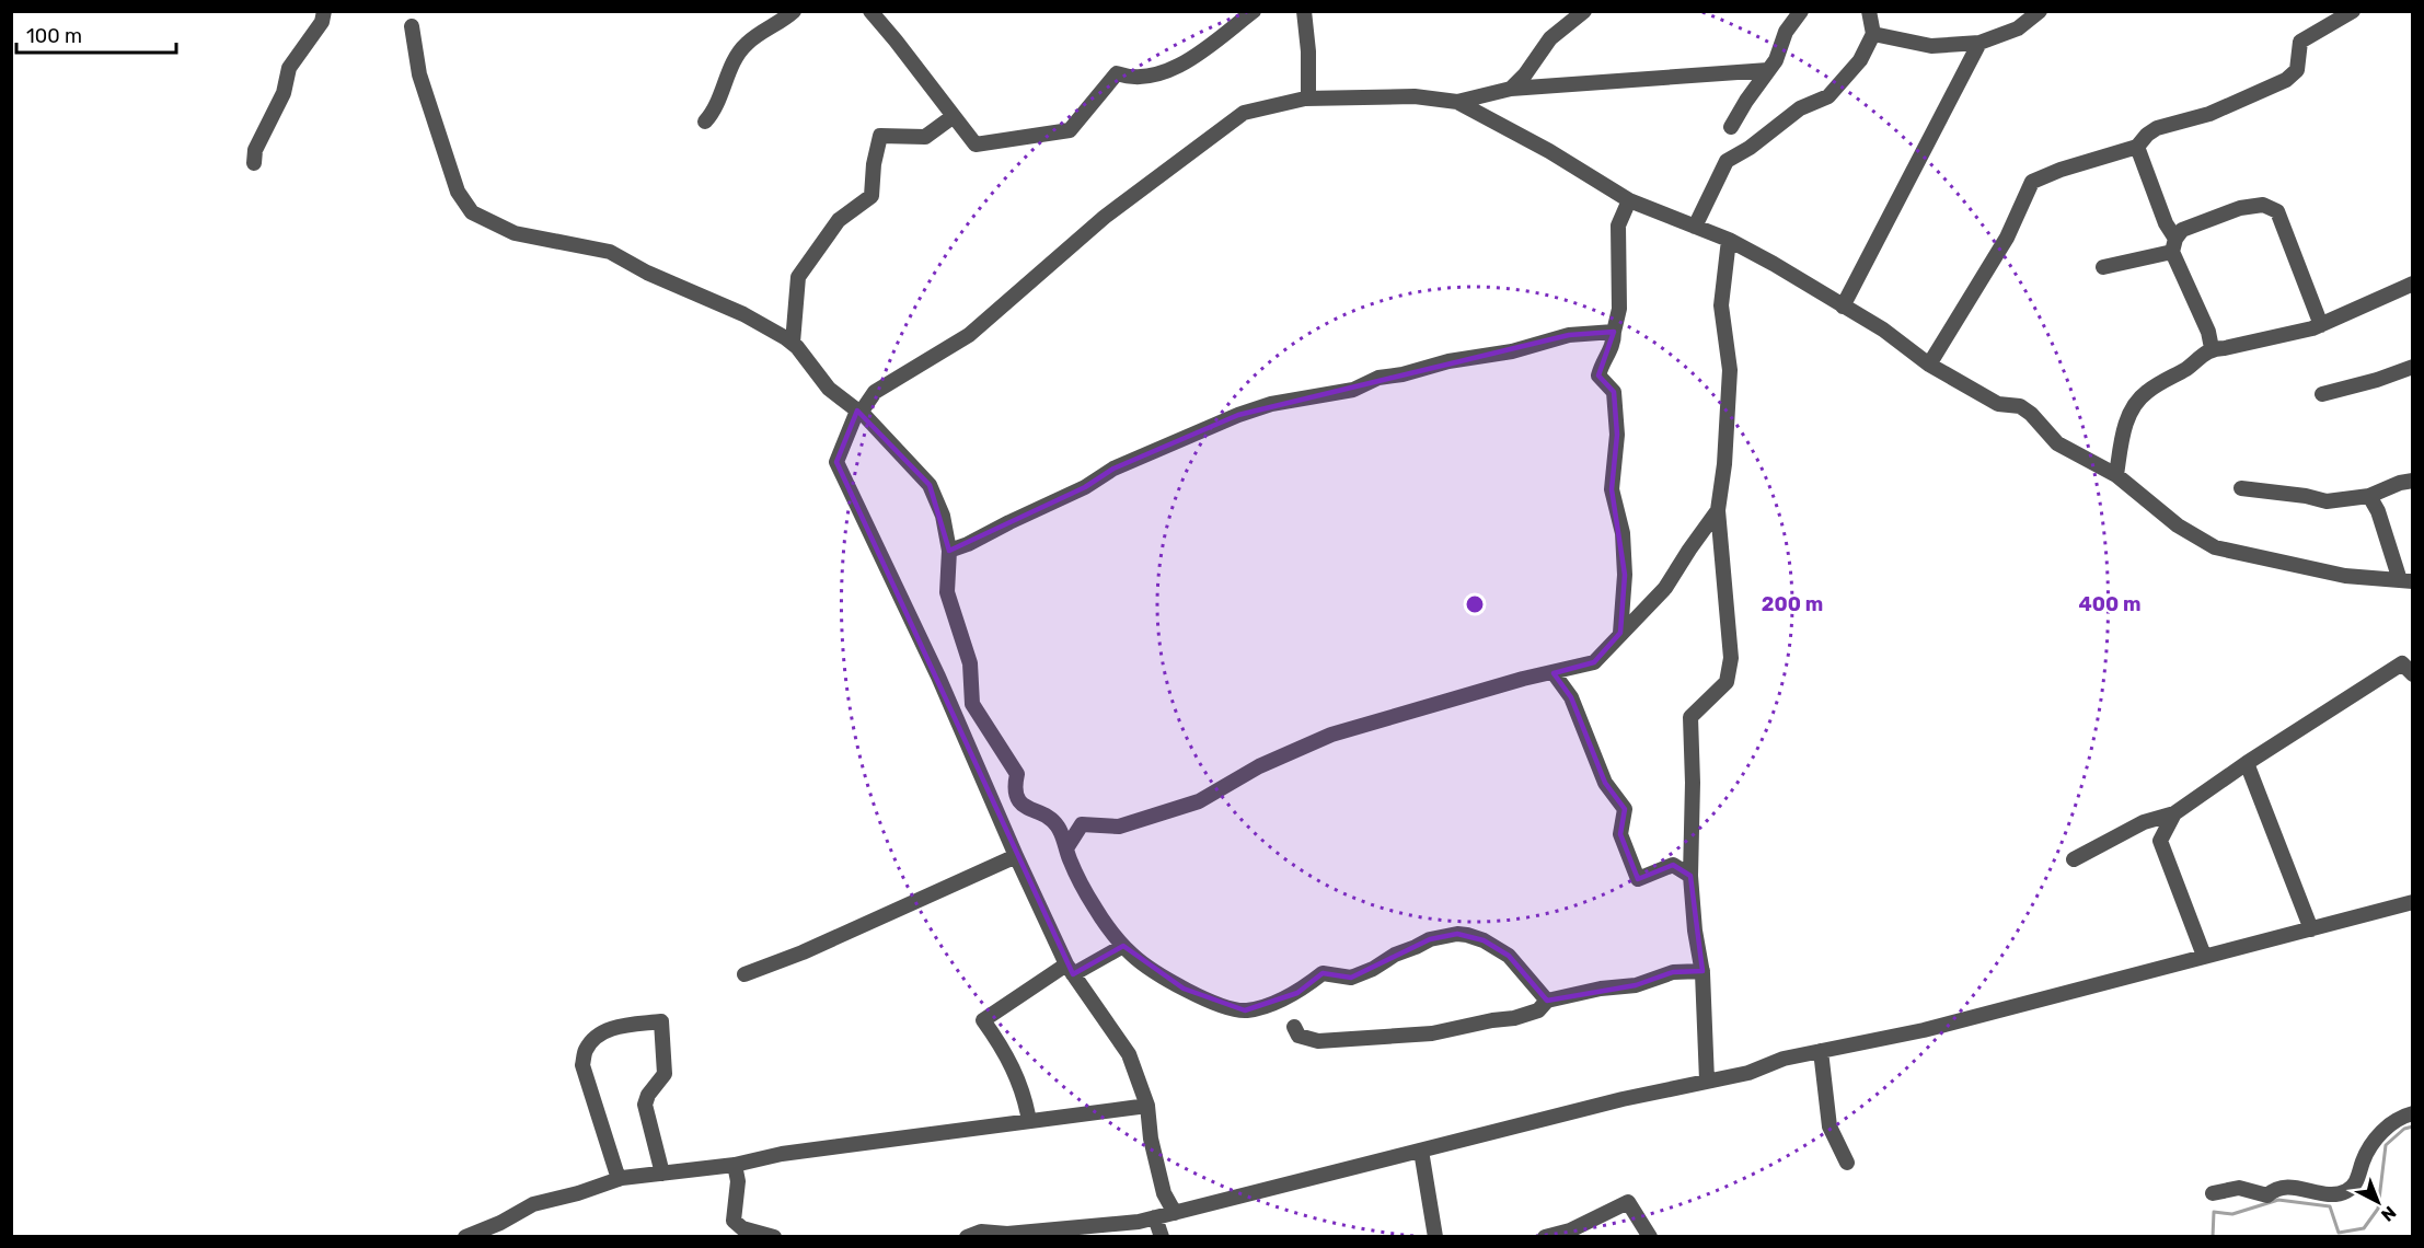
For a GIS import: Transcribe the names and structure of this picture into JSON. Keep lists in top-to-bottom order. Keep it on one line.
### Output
{"scale_bar":"100 m","north":"bottom right","rings":["200 m","400 m"]}
